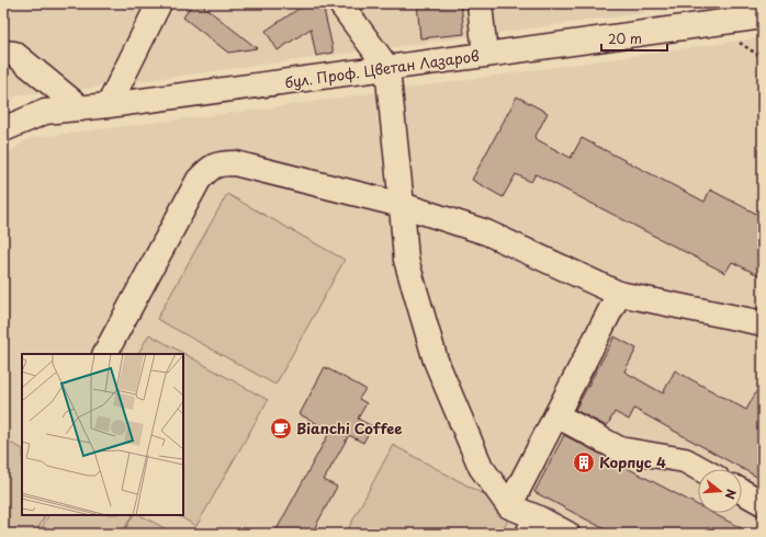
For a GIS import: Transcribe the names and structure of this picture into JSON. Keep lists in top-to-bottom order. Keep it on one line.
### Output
{"streets":{"street":["бул. Проф. Цветан Лазаров"]},"places":{"cafe":["Bianchi Coffee"],"building":["Корпус 4"]},"scale_bar":"20 m","north":"right"}
